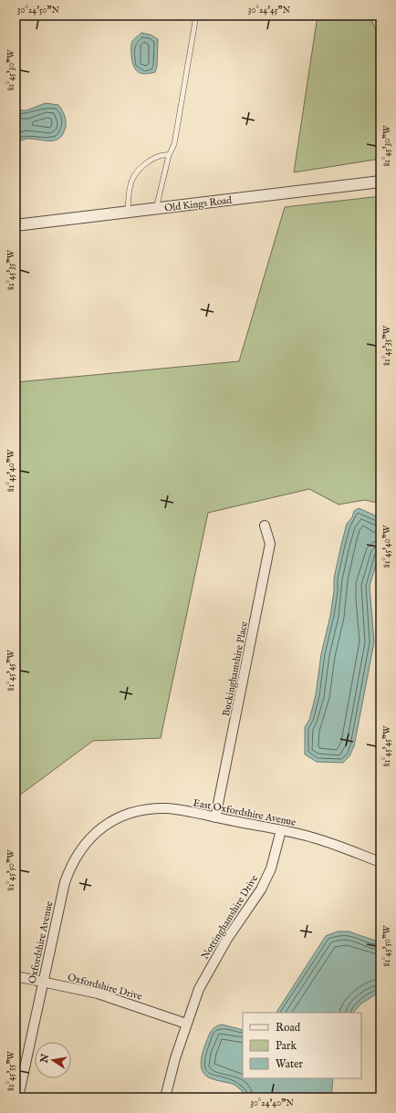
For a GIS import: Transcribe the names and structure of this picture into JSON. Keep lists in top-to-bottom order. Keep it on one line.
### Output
{"streets":{"street":["Old Kings Road","Buckinghamshire Place","East Oxfordshire Avenue","Nottinghamshire Drive","Oxfordshire Avenue","Oxfordshire Drive"]},"crossings":[["Buckinghamshire Place","East Oxfordshire Avenue"],["East Oxfordshire Avenue","Nottinghamshire Drive"],["East Oxfordshire Avenue","Oxfordshire Avenue"],["Nottinghamshire Drive","Oxfordshire Drive"],["Oxfordshire Avenue","Oxfordshire Drive"]],"legend":["Road","Park","Water"],"north":"left","coordinates":["30°24'50\"N","30°24'45\"N","81°45'30\"W","81°45'35\"W","81°45'40\"W","81°45'45\"W","81°45'50\"W","81°45'55\"W","30°24'40\"N"]}
